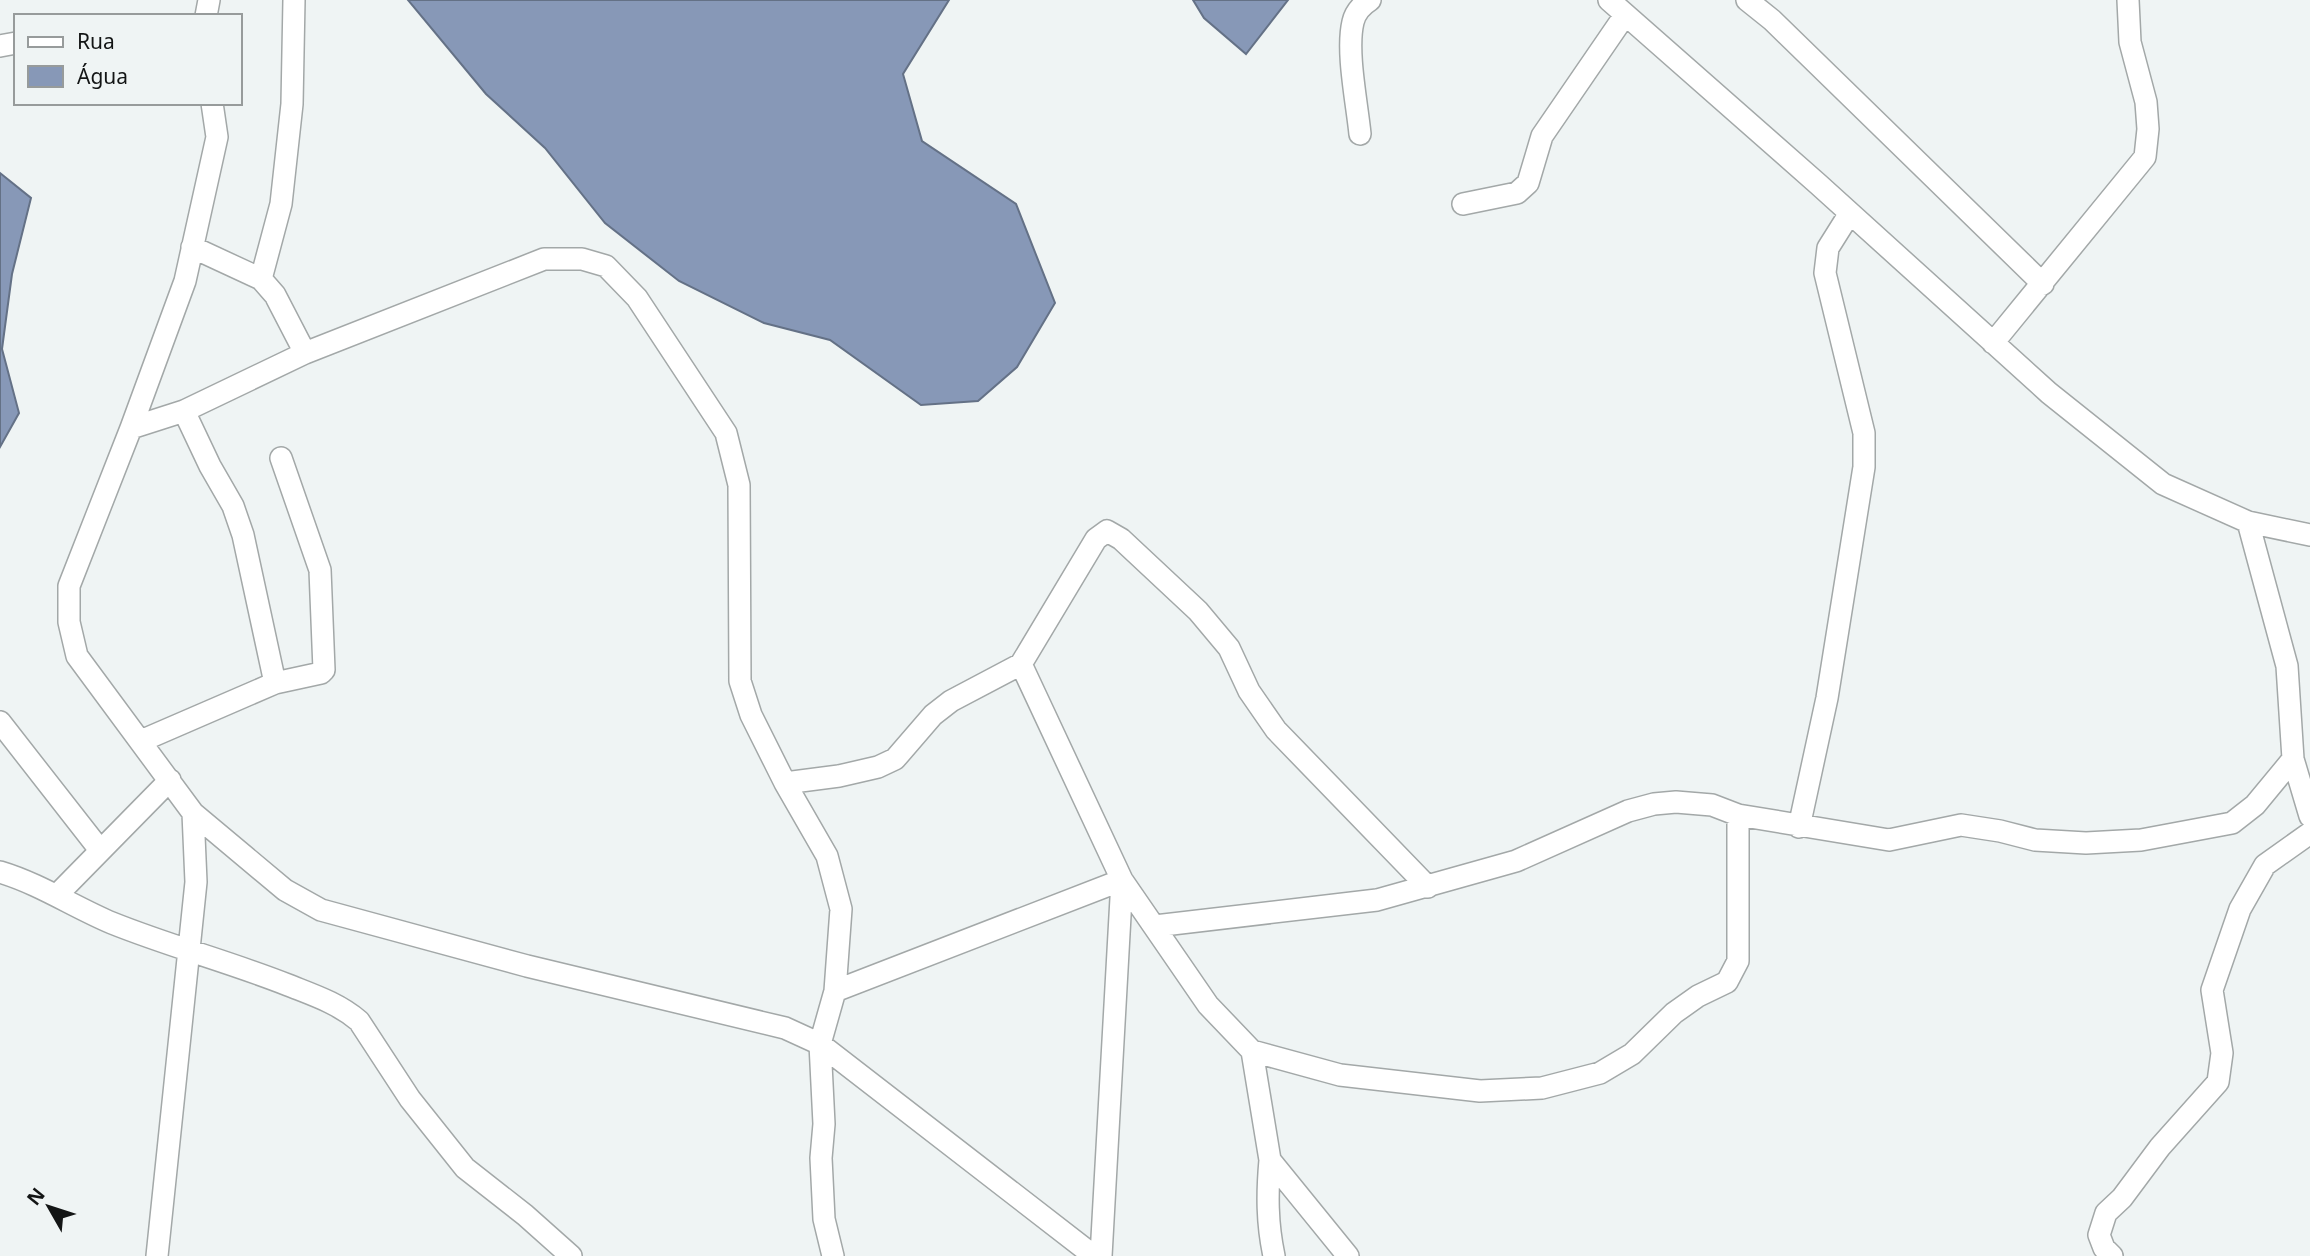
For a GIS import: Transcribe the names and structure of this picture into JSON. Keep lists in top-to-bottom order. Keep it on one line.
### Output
{"legend":["Rua","Água"],"north":"top left"}
